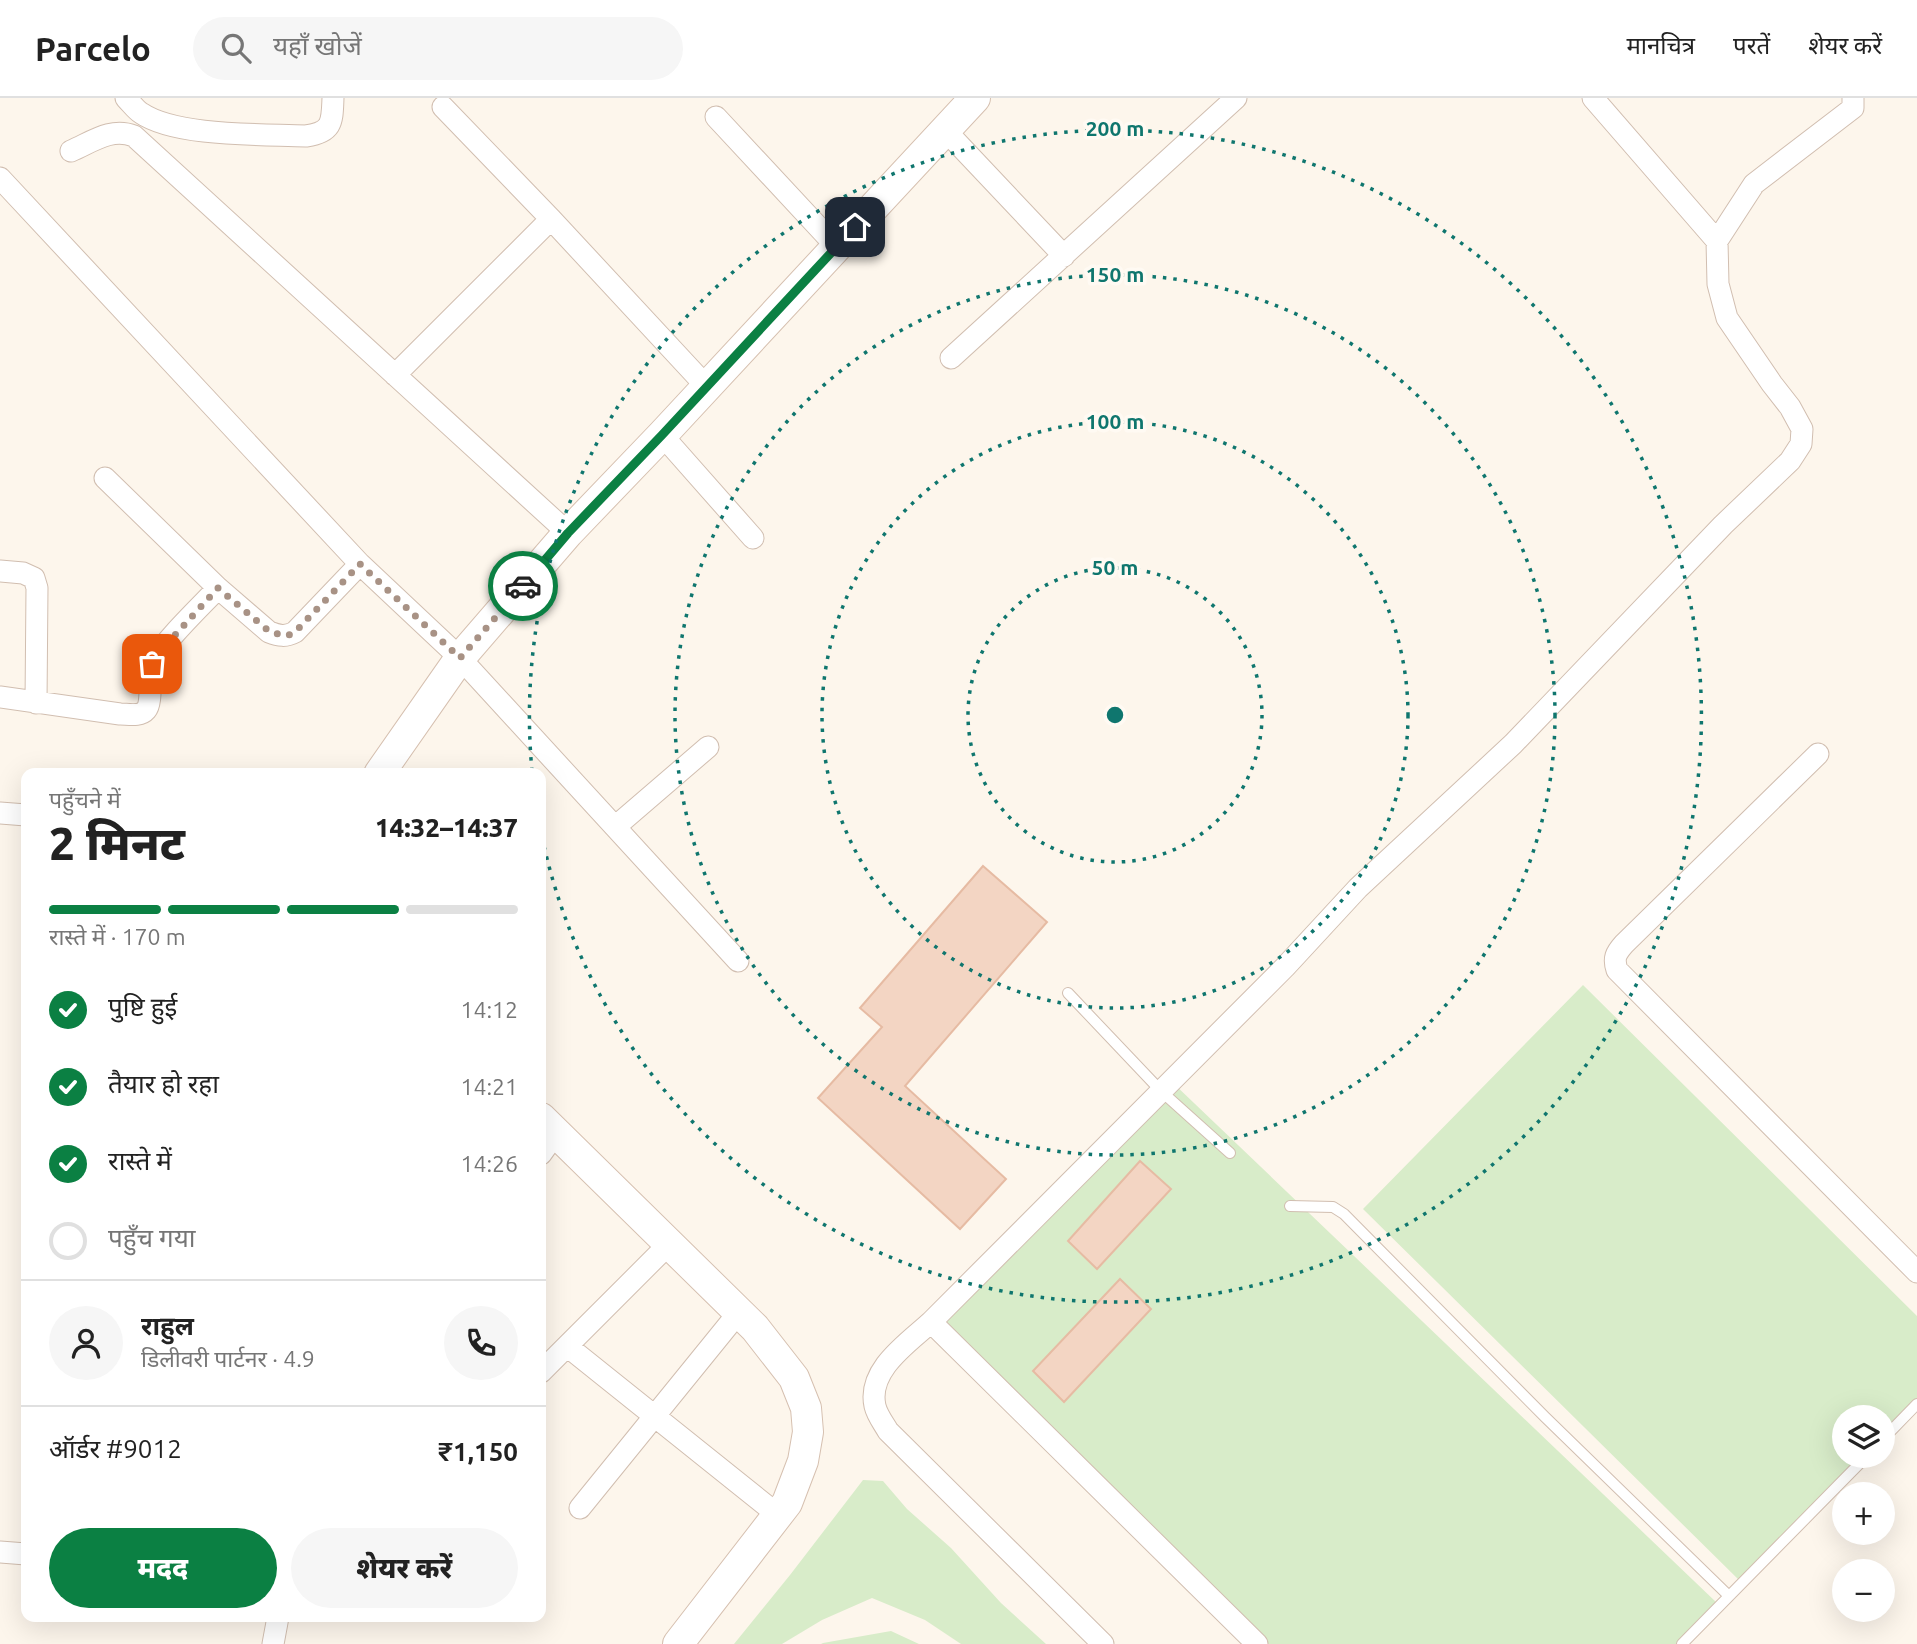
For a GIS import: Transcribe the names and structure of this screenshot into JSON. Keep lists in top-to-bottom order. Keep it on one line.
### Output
{"page":{"header":"Parcelo","search":"यहाँ खोजें","nav":["मानचित्र","परतें","शेयर करें"],"heading":["2 मिनट","पहुँचने में","14:32–14:37"],"panel":["राहुल","डिलीवरी पार्टनर · 4.9","ऑर्डर #9012","₹1,150"],"bar":"रास्ते में · 170 m","list":[["पुष्टि हुई","14:12"],["तैयार हो रहा","14:21"],["रास्ते में","14:26"],"पहुँच गया"],"map_buttons":["+","−"],"buttons":["मदद","शेयर करें"]},"rings":["200 m","150 m","100 m","50 m"]}
